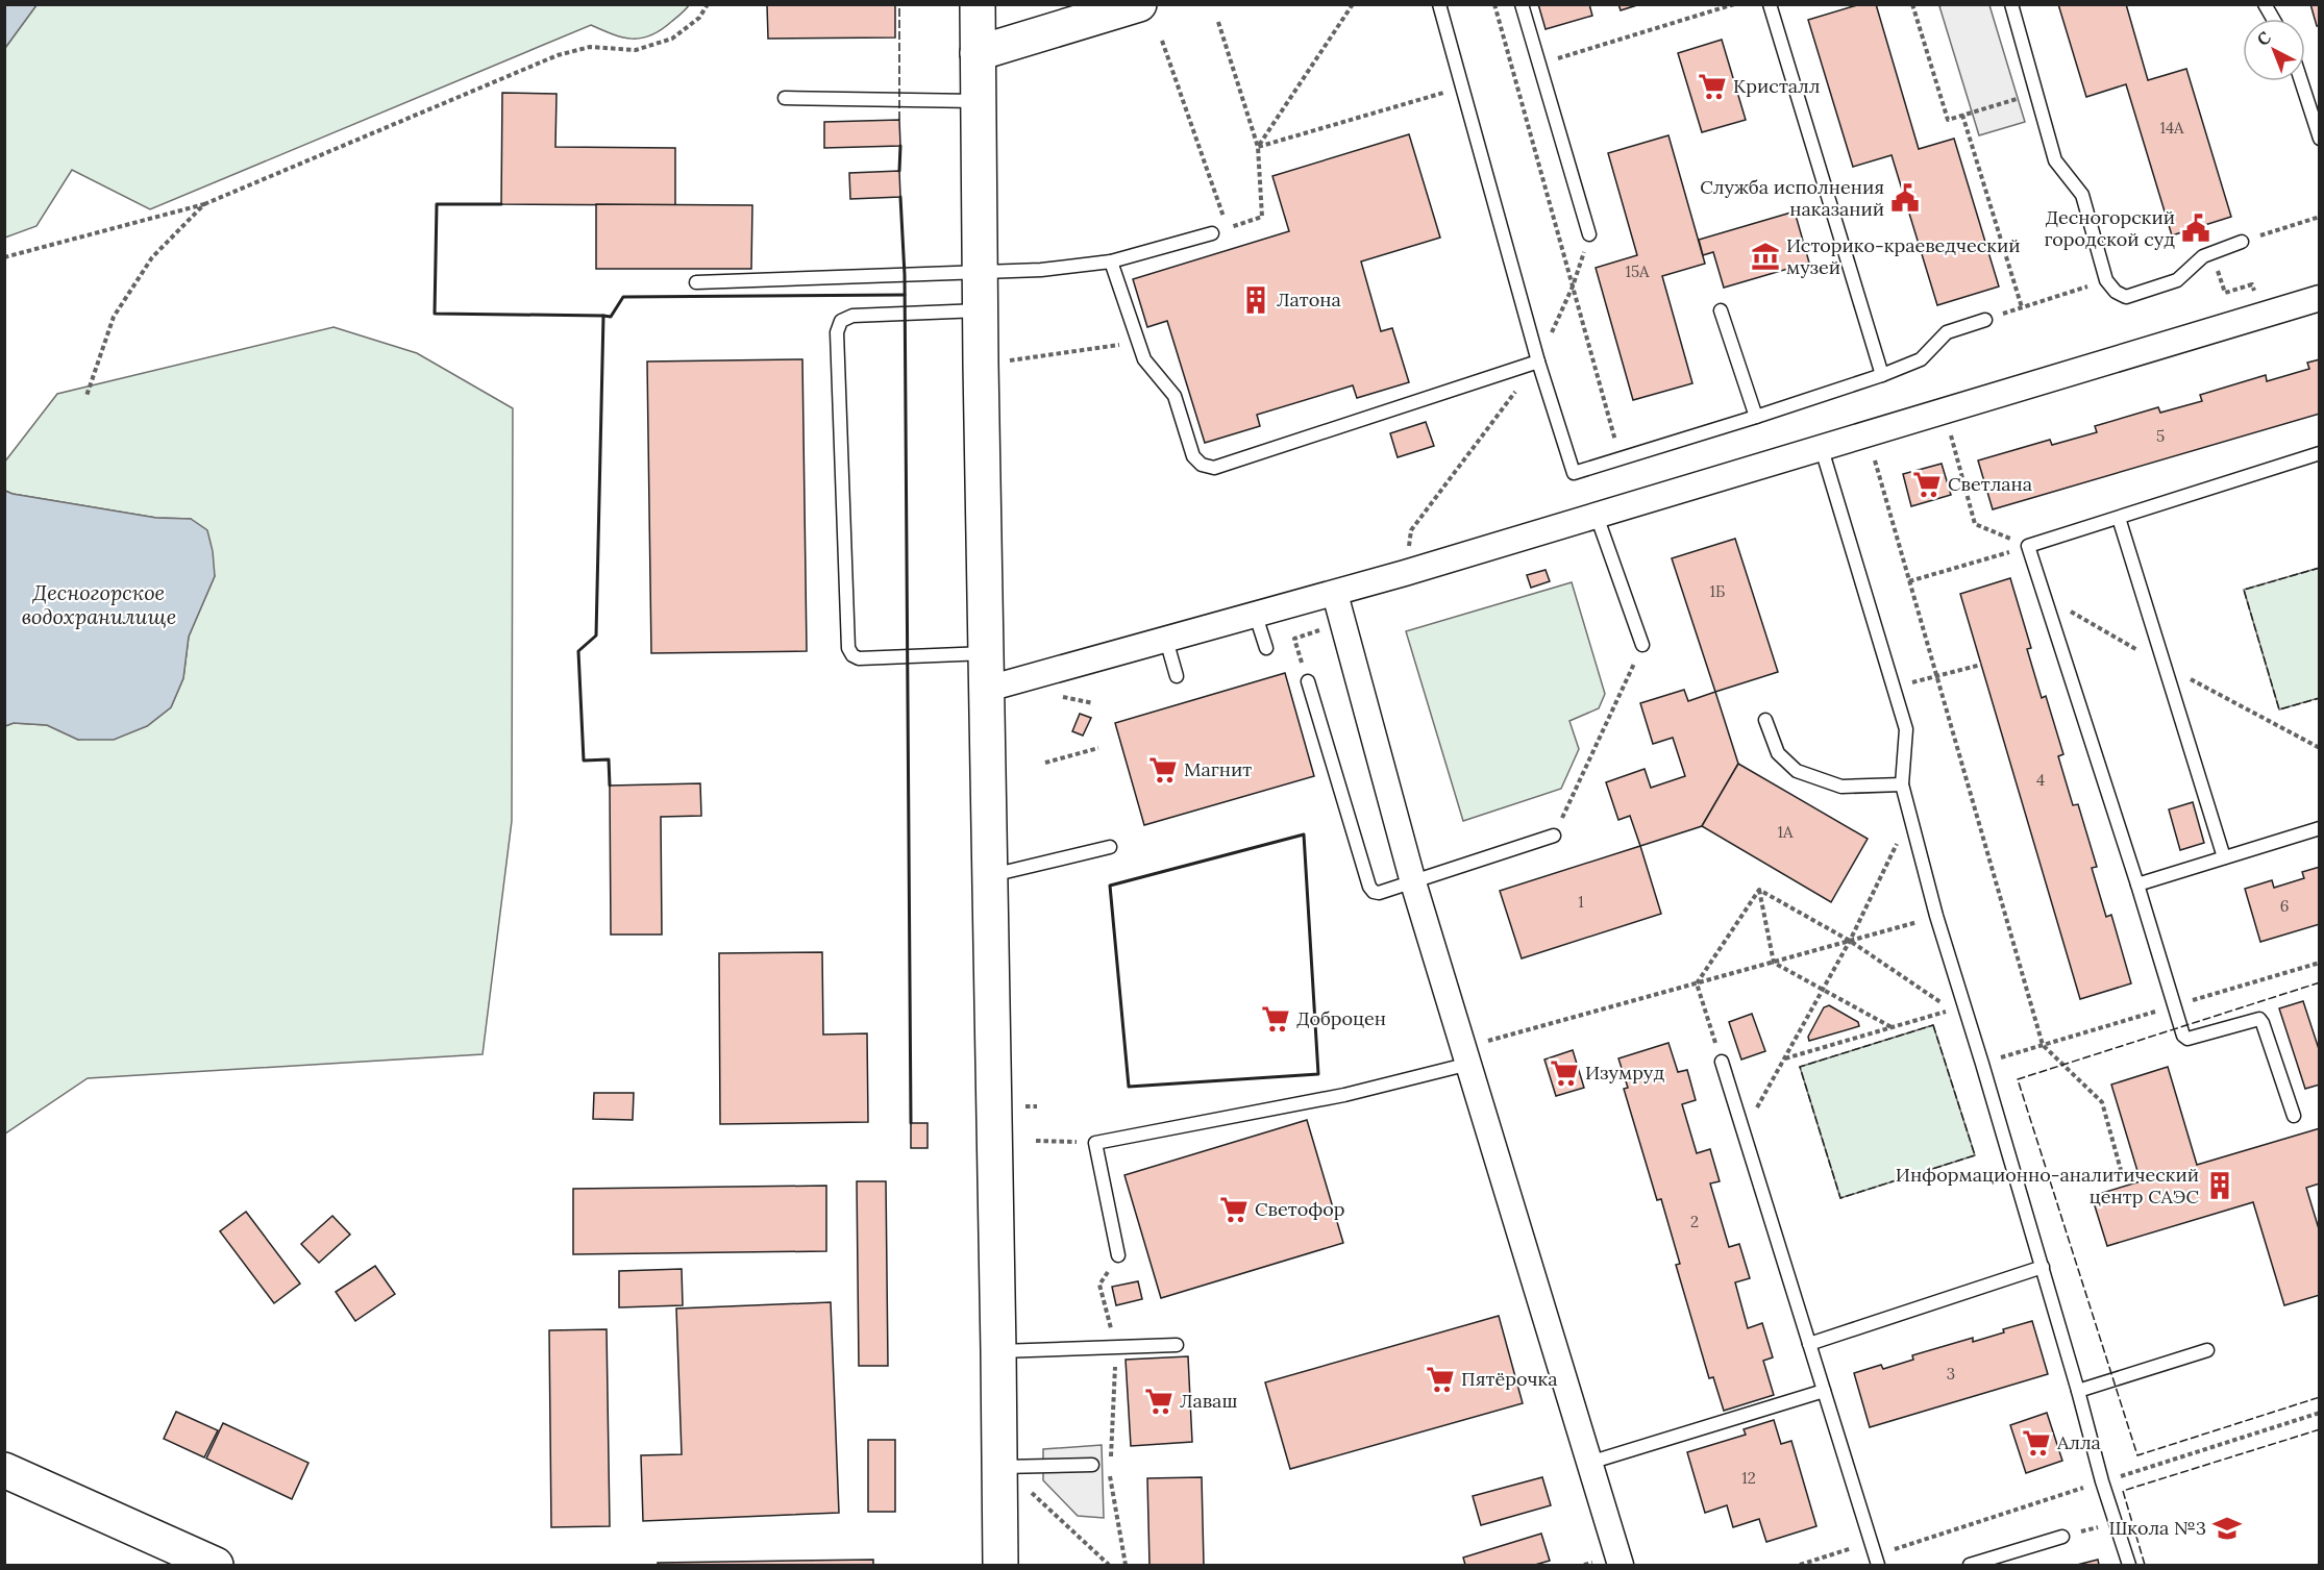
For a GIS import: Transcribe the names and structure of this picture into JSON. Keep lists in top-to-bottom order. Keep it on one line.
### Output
{"water":["Десногорское водохранилище"],"places":{"supermarket":["Кристалл","Светлана","Магнит","Доброцен","Изумруд","Светофор","Пятёрочка","Лаваш","Алла"],"public building":["Служба исполнения наказаний","Десногорский городской суд"],"museum":["Историко-краеведческий музей"],"building":["Латона","Информационно-аналитический центр САЭС"],"school or university":["Школа №3"]},"house_numbers":["14А","15А","5","1Б","4","1А","1","6","2","3","12"],"north":"top left"}
